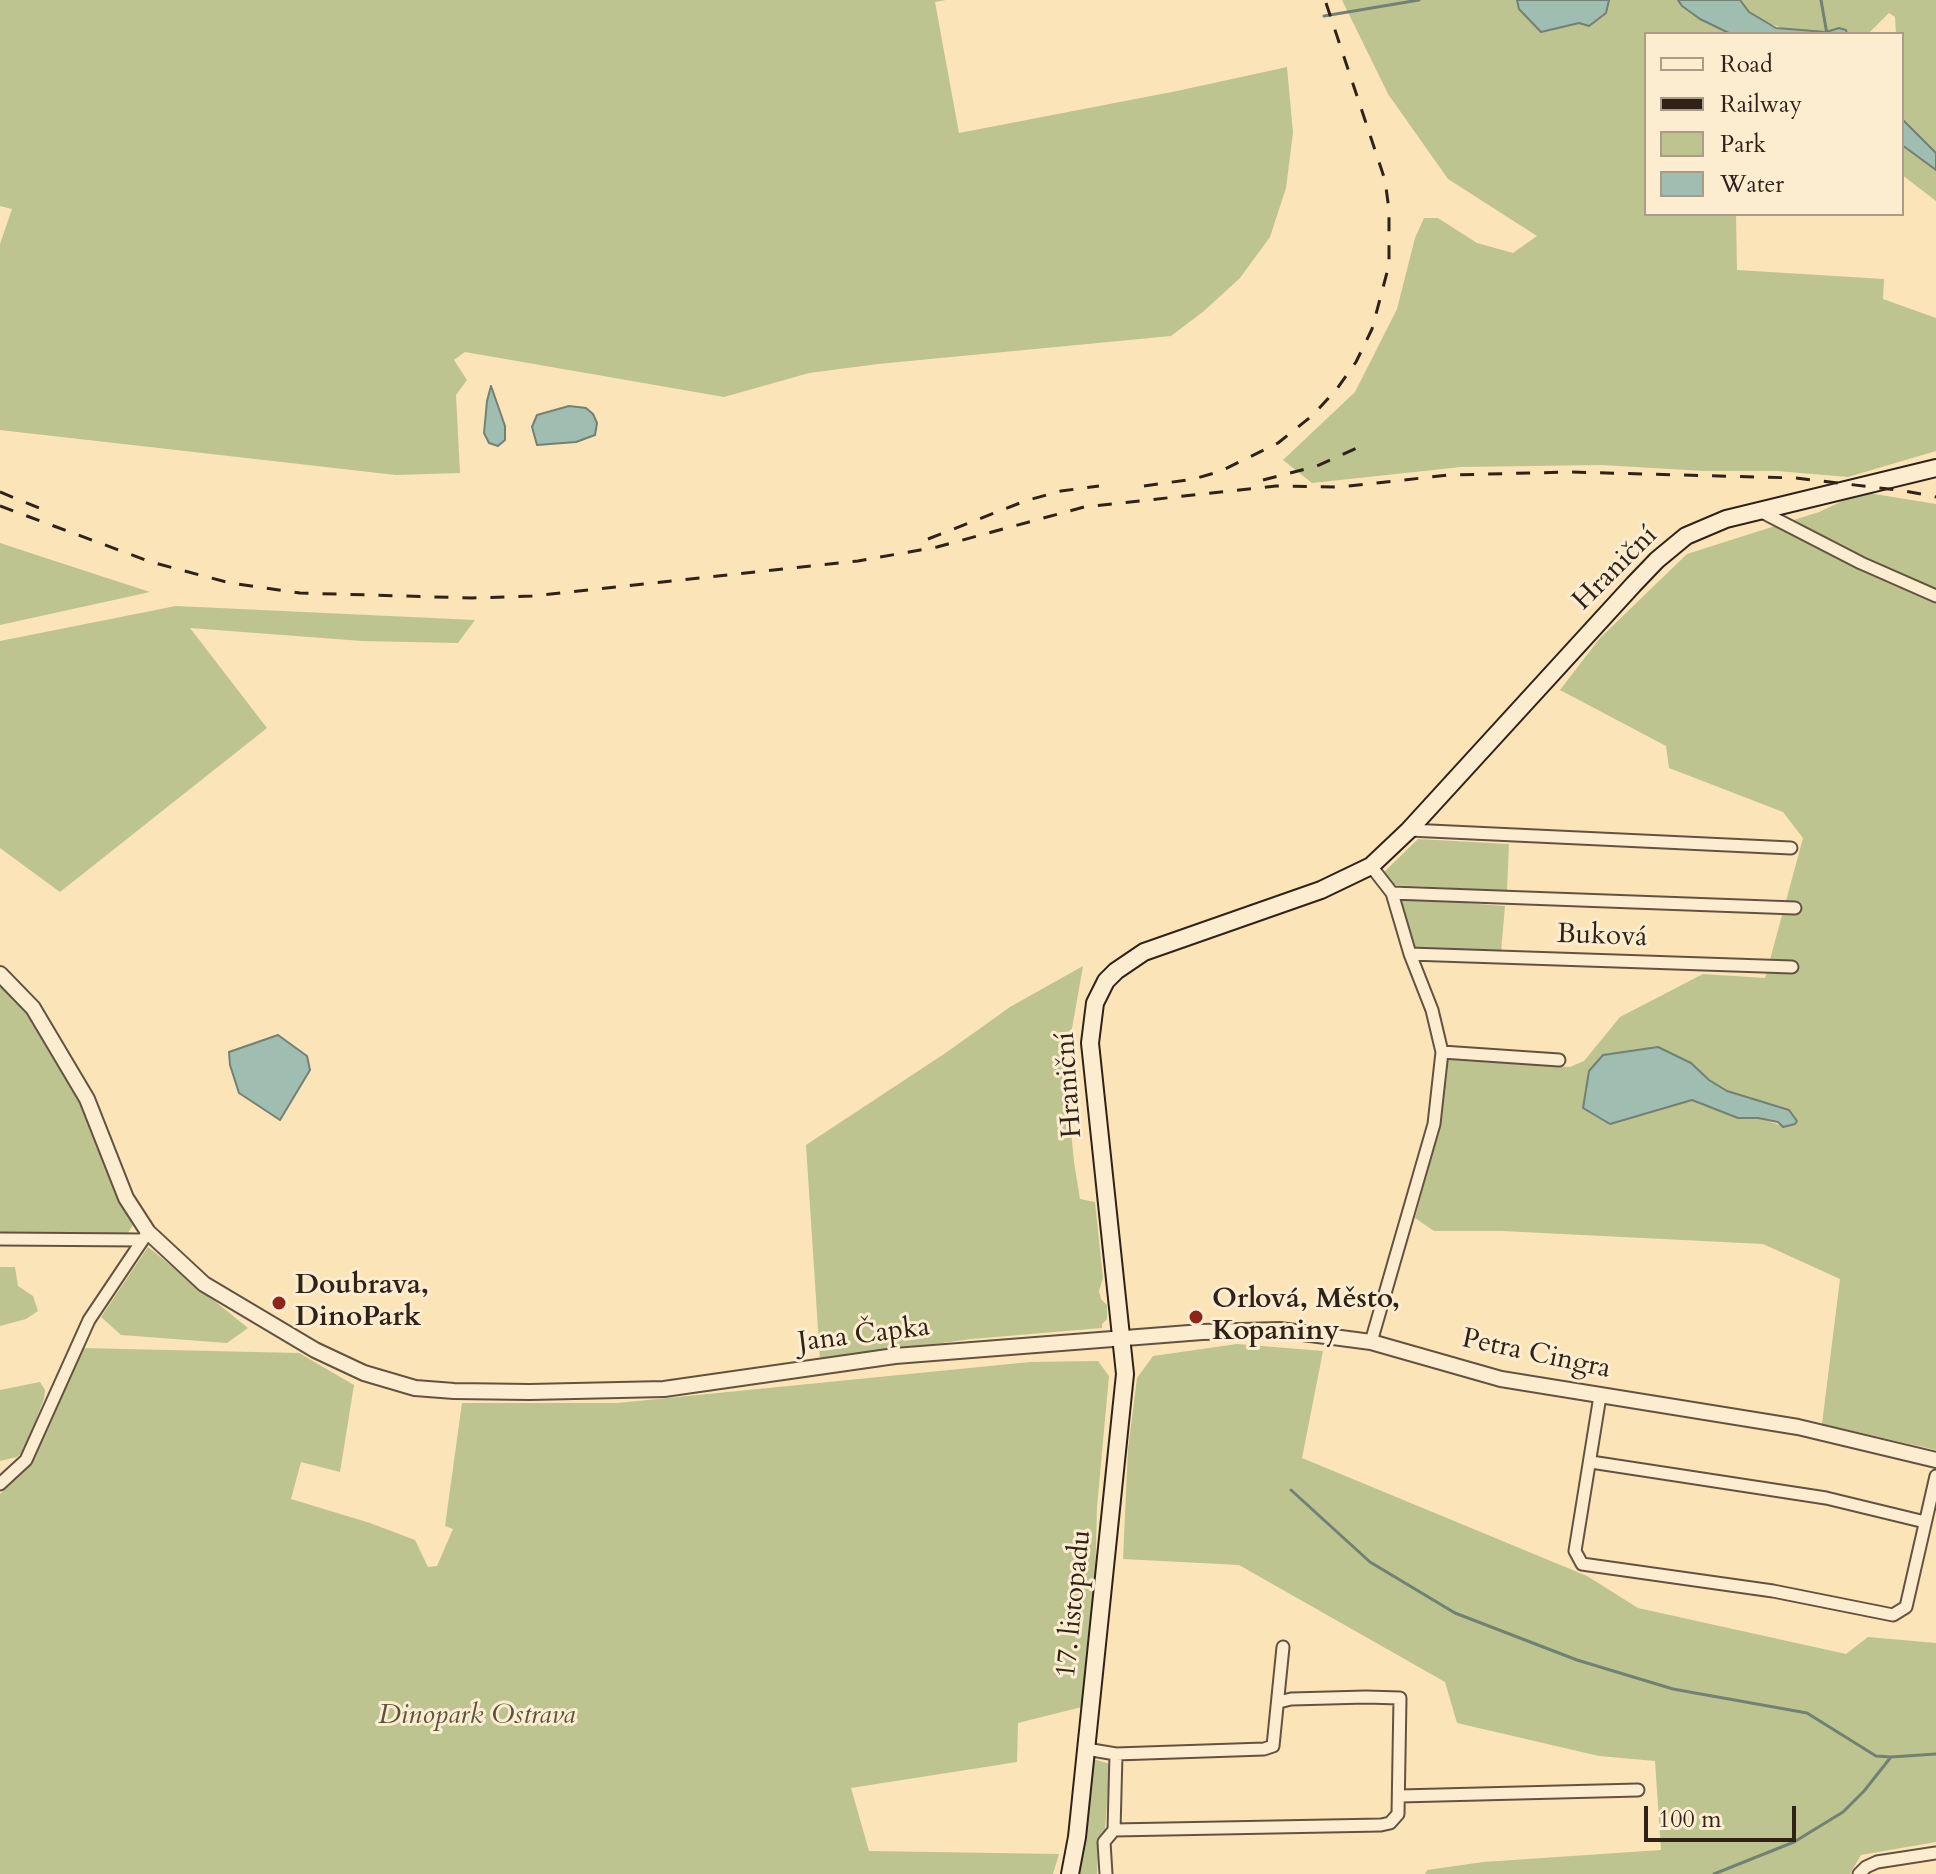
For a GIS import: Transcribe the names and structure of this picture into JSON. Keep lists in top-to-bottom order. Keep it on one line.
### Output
{"streets":{"main road":["Hraniční","17. listopadu"],"street":["Buková","Jana Čapka","Petra Cingra"]},"crossings":[["Hraniční","Jana Čapka"],["Hraniční","Petra Cingra"],["Hraniční","17. listopadu"],["Jana Čapka","Petra Cingra"],["Jana Čapka","17. listopadu"],["Petra Cingra","17. listopadu"]],"parks":["Dinopark Ostrava"],"places":["Doubrava, DinoPark","Orlová, Město, Kopaniny"],"legend":["Road","Railway","Park","Water"],"scale_bar":"100 m"}
